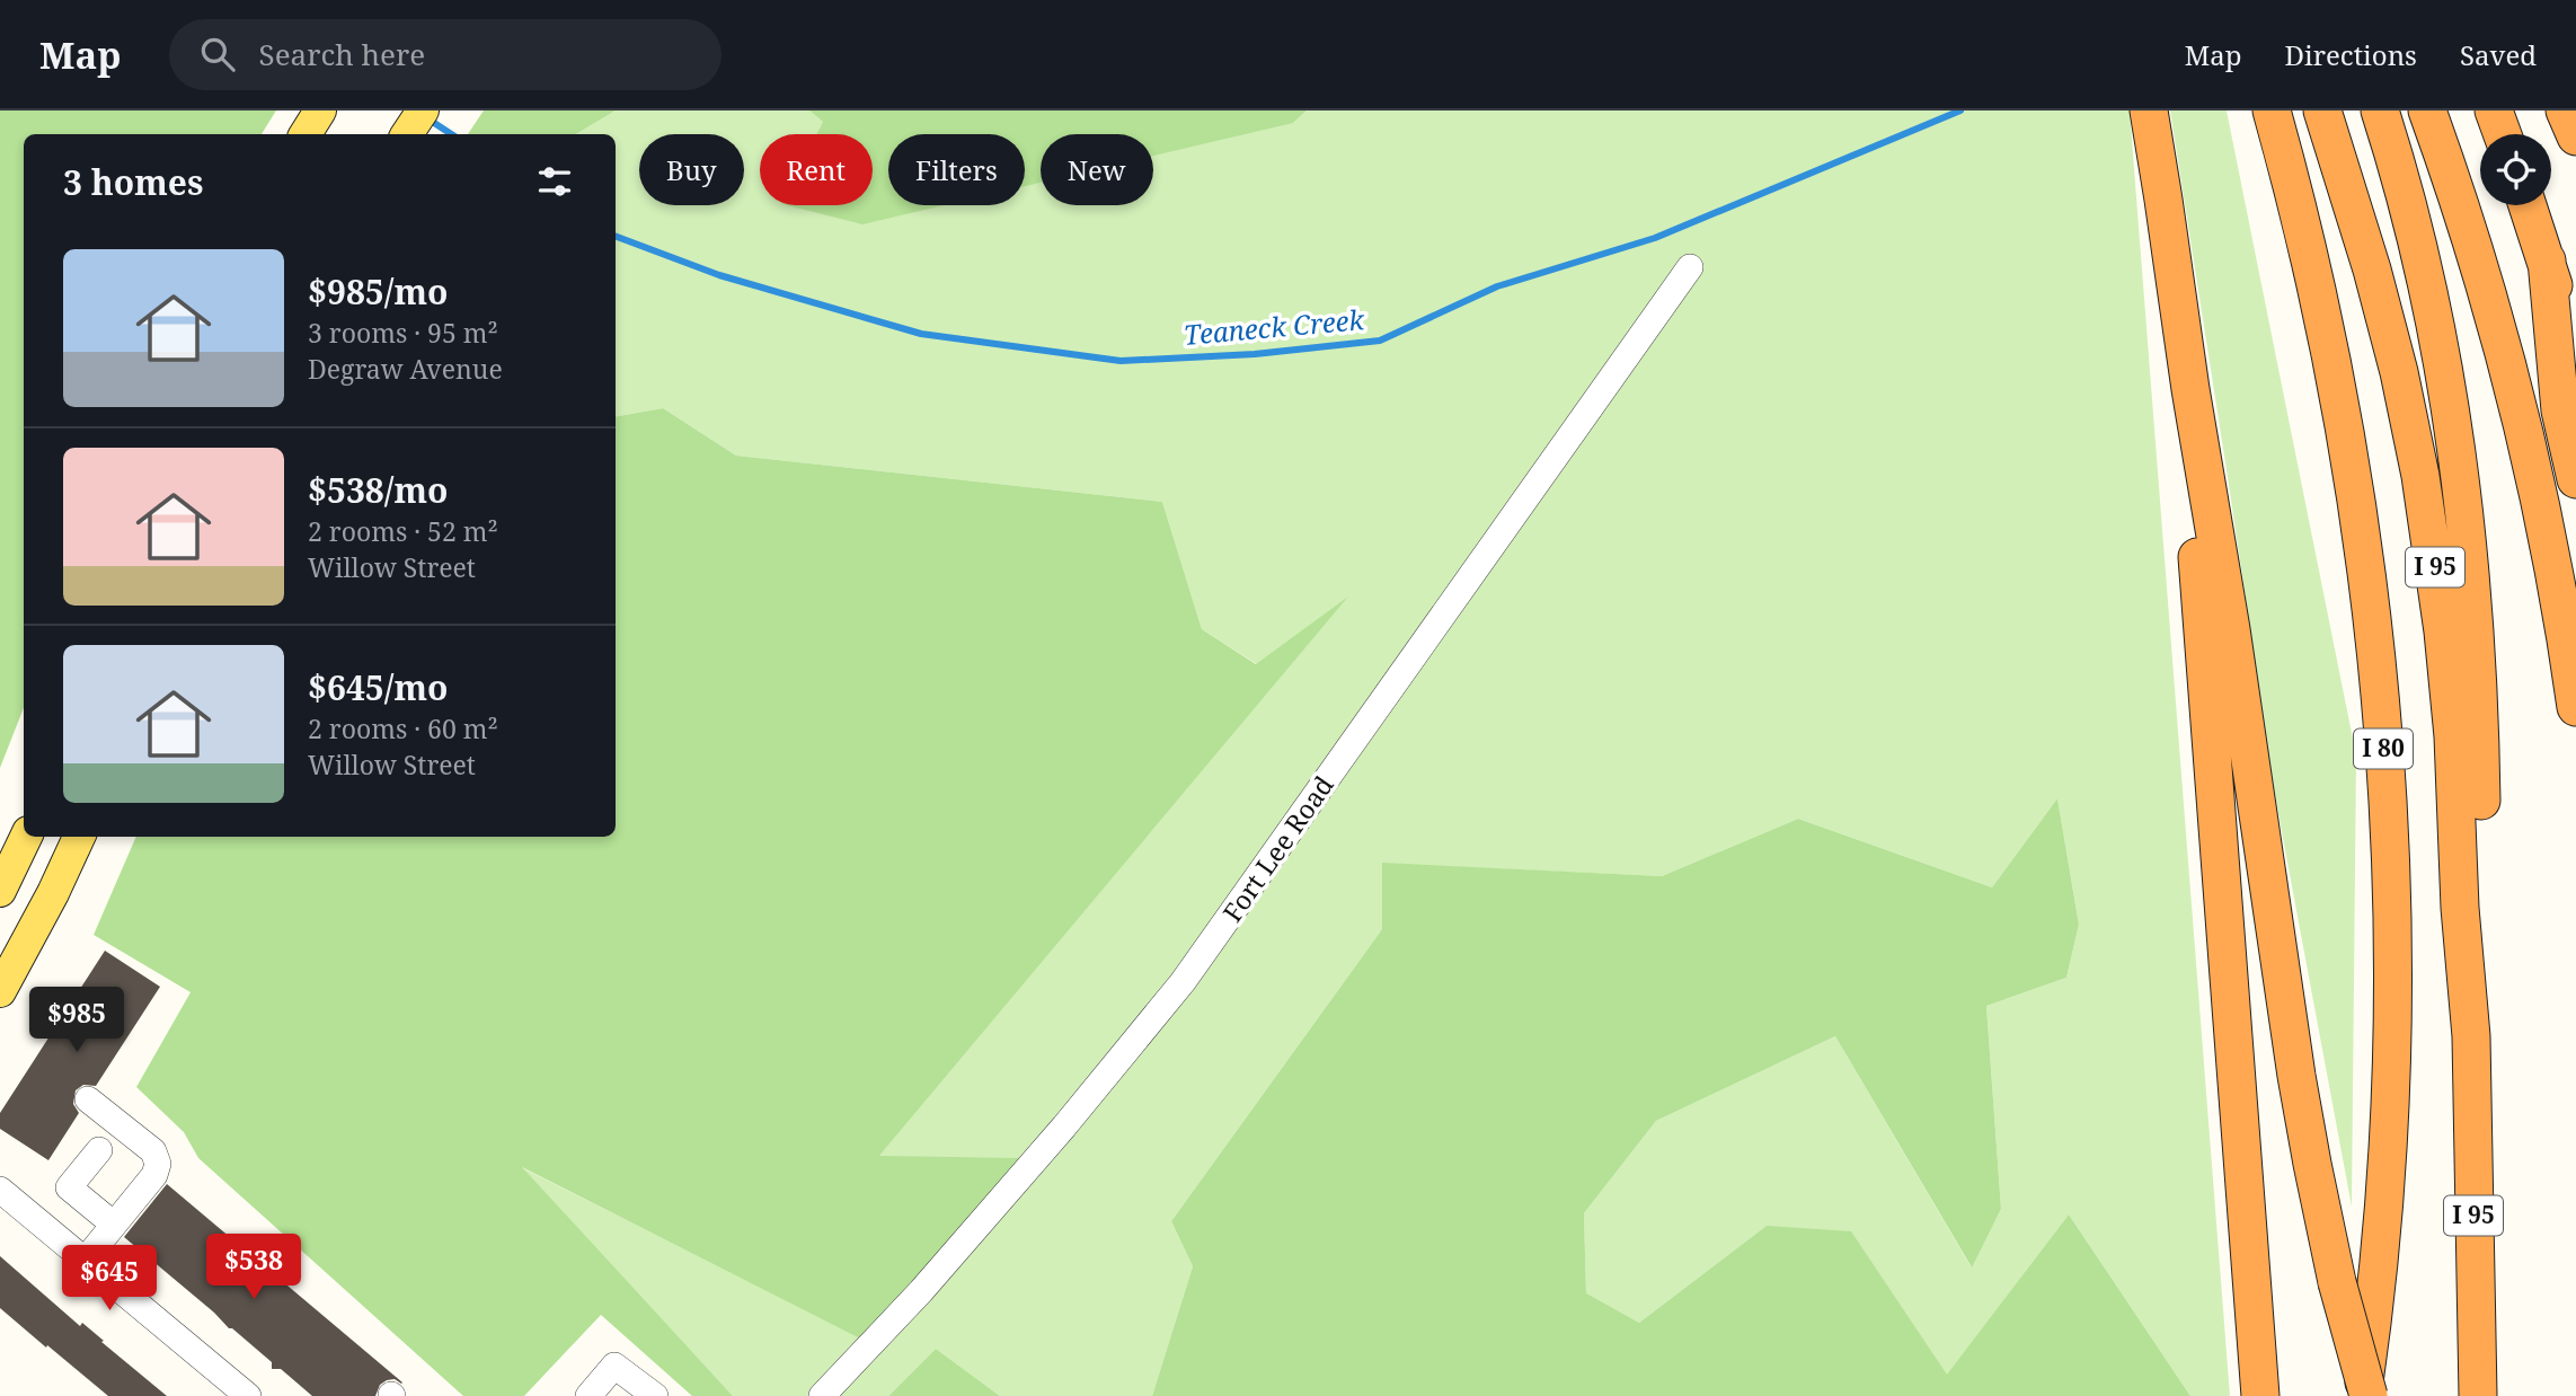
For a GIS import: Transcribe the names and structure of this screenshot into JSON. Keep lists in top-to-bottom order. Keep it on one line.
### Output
{"streets":{"highway":["I 95","I 80"],"street":["Fort Lee Road"]},"water":["Teaneck Creek"],"page":{"header":"Map","search":"Search here","nav":["Map","Directions","Saved"],"chip":["Buy","Rent","Filters","New"],"heading":"3 homes","list":[{"name":"$985/mo","note":"3 rooms · 95 m² · Degraw Avenue"},{"name":"$538/mo","note":"2 rooms · 52 m² · Willow Street"},{"name":"$645/mo","note":"2 rooms · 60 m² · Willow Street"}],"price":["$985","$538","$645"]}}
